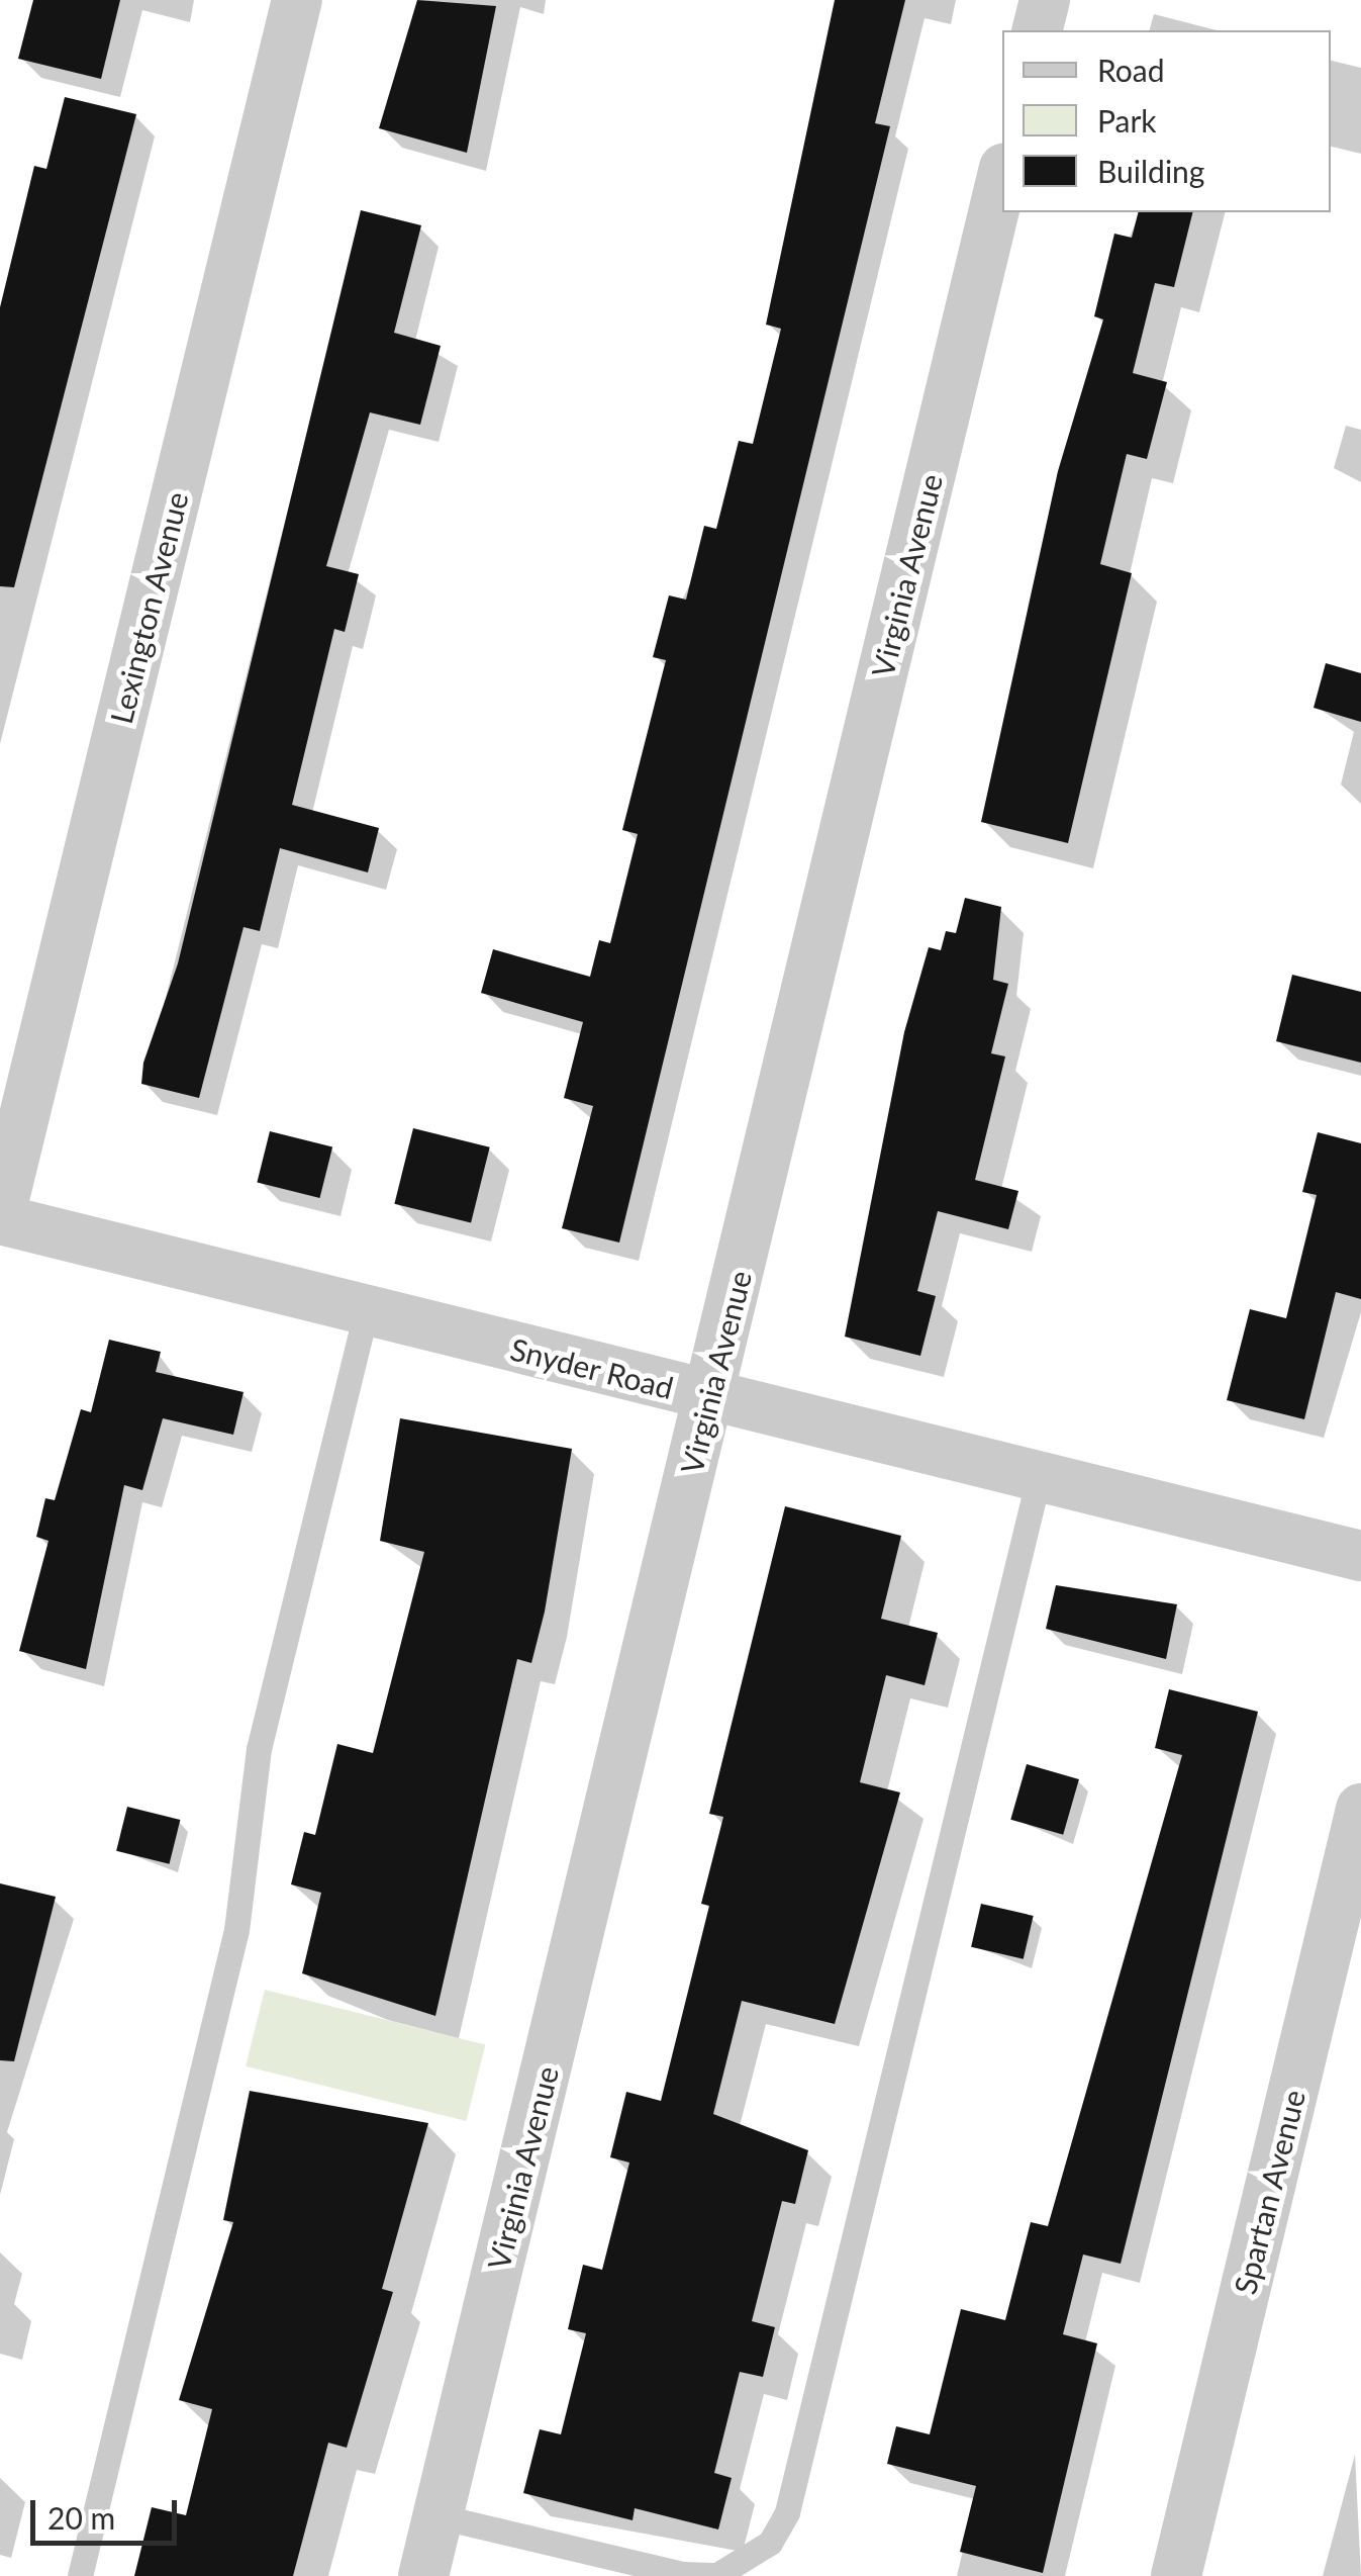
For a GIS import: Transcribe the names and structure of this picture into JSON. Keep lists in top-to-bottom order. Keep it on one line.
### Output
{"streets":{"street":["Virginia Avenue","Lexington Avenue","Snyder Road","Spartan Avenue"]},"crossings":[["Virginia Avenue","Snyder Road"],["Lexington Avenue","Snyder Road"]],"legend":["Road","Park","Building"],"scale_bar":"20 m"}
